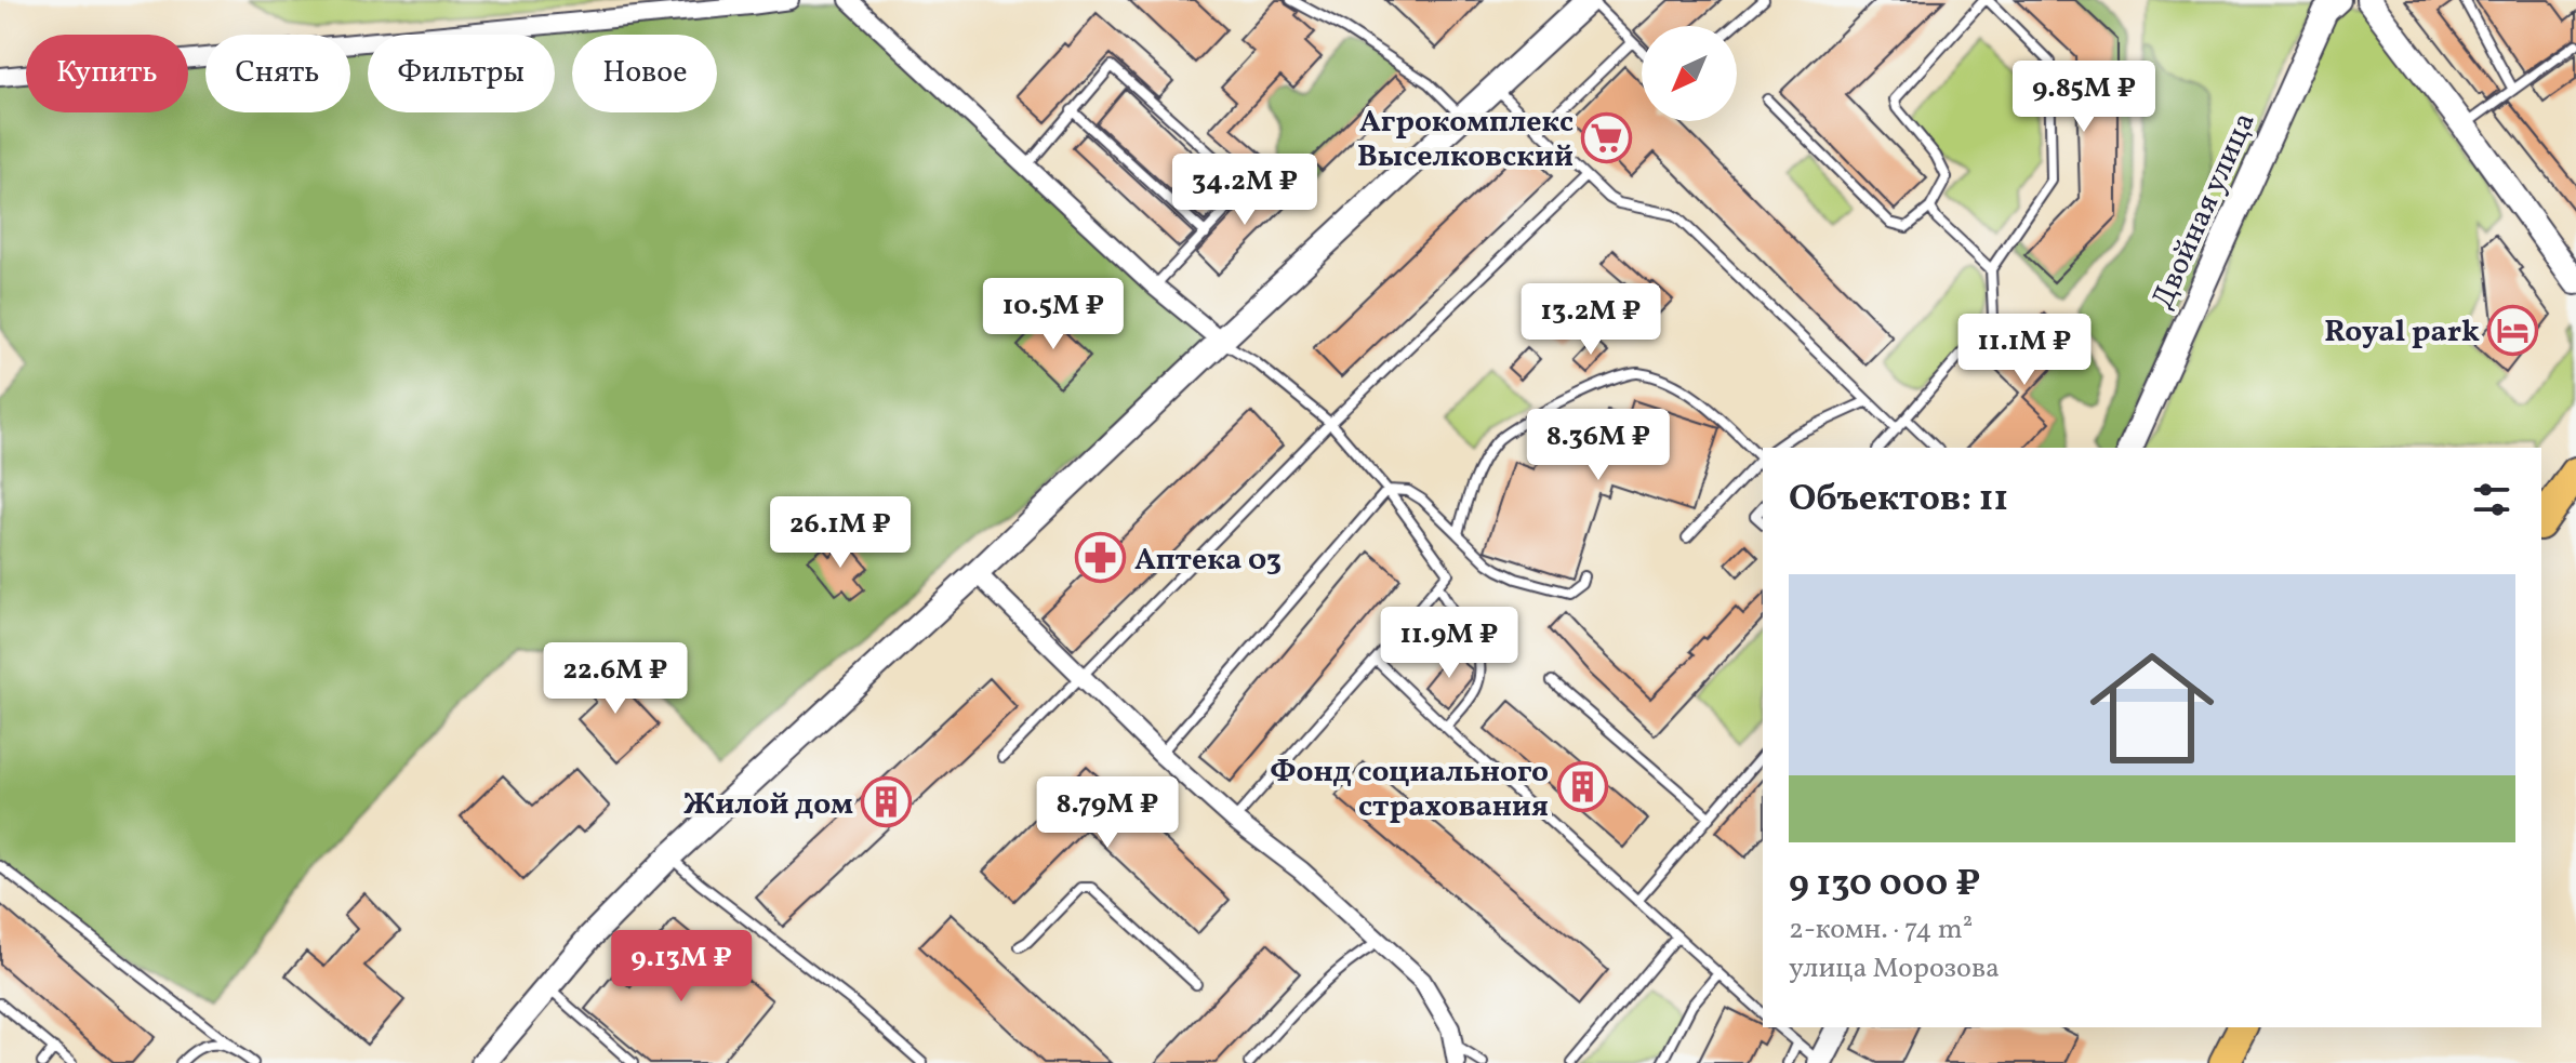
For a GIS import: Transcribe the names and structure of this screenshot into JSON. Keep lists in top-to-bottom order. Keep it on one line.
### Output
{"streets":{"street":["Двойная улица"]},"places":{"supermarket":["Агрокомплекс Выселковский"],"hotel":["Royal park"],"pharmacy":["Аптека 03"],"building":["Фонд социального страхования","Жилой дом"]},"north":"bottom left","page":{"chip":["Купить","Снять","Фильтры","Новое"],"price":["9.85M ₽","34.2M ₽","10.5M ₽","13.2M ₽","11.1M ₽","8.36M ₽","26.1M ₽","11.9M ₽","22.6M ₽","8.79M ₽","9.13M ₽"],"heading":"Объектов: 11","list":[{"name":"9 130 000 ₽","note":"2-комн. · 74 m² · улица Морозова"}]}}
